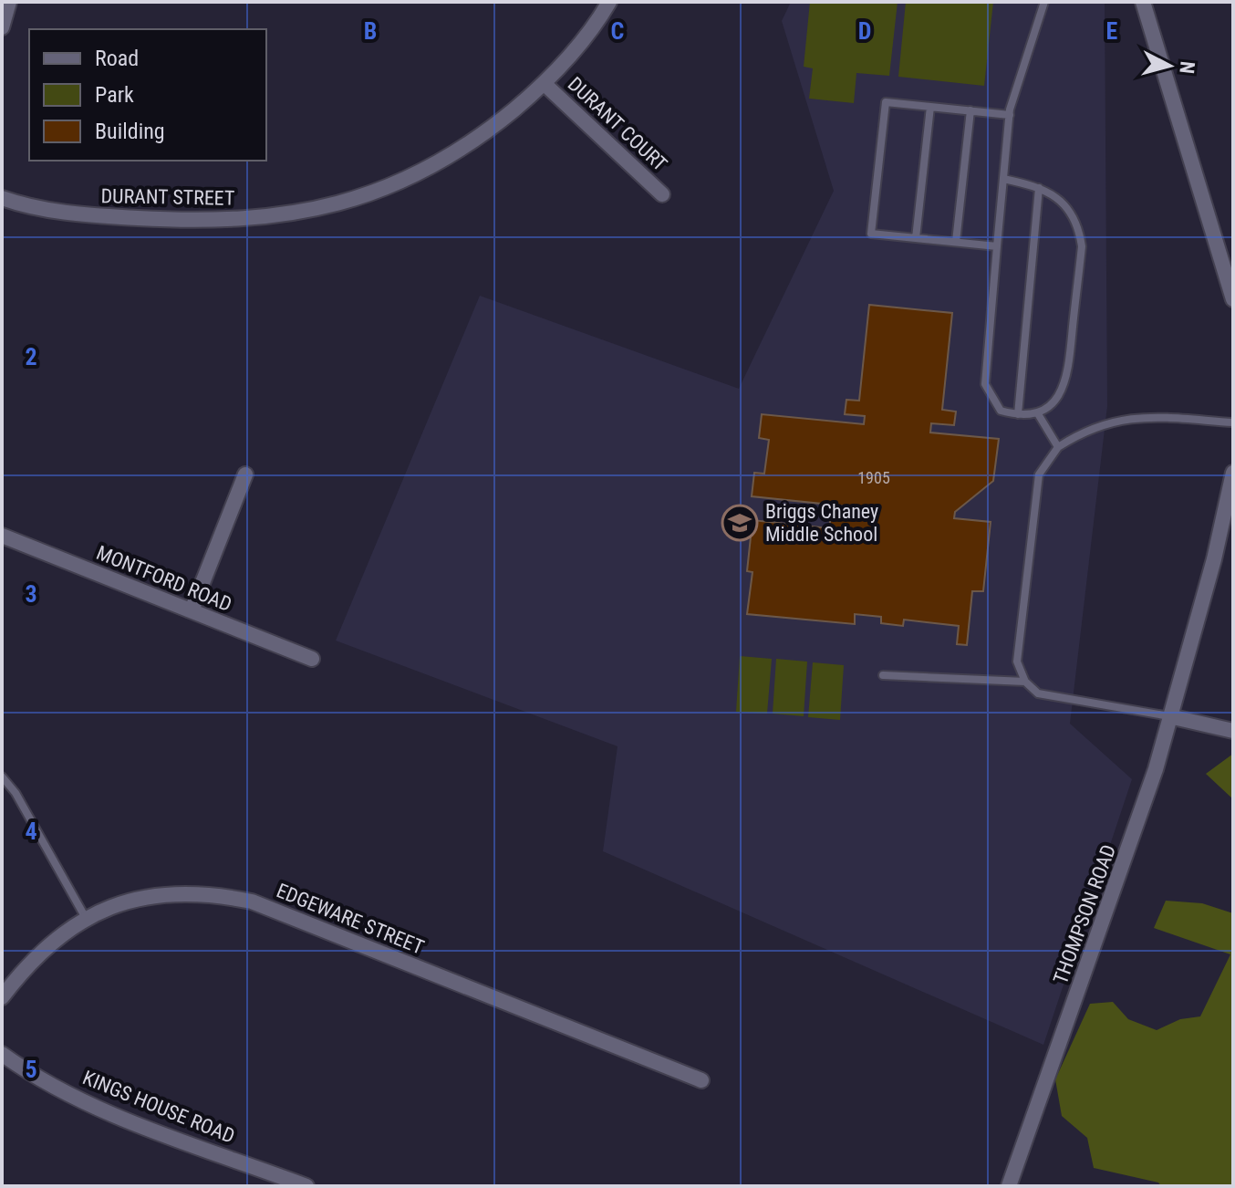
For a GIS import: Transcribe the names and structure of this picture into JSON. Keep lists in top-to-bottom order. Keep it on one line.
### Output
{"streets":{"street":["DURANT COURT","DURANT STREET","MONTFORD ROAD","THOMPSON ROAD","EDGEWARE STREET","KINGS HOUSE ROAD"]},"crossings":[["DURANT COURT","DURANT STREET"]],"places":{"school or university":["Briggs Chaney Middle School"]},"house_numbers":["1905"],"legend":["Road","Park","Building"],"north":"right","grid":{"columns":["B","C","D","E"],"rows":["2","3","4","5"]}}
